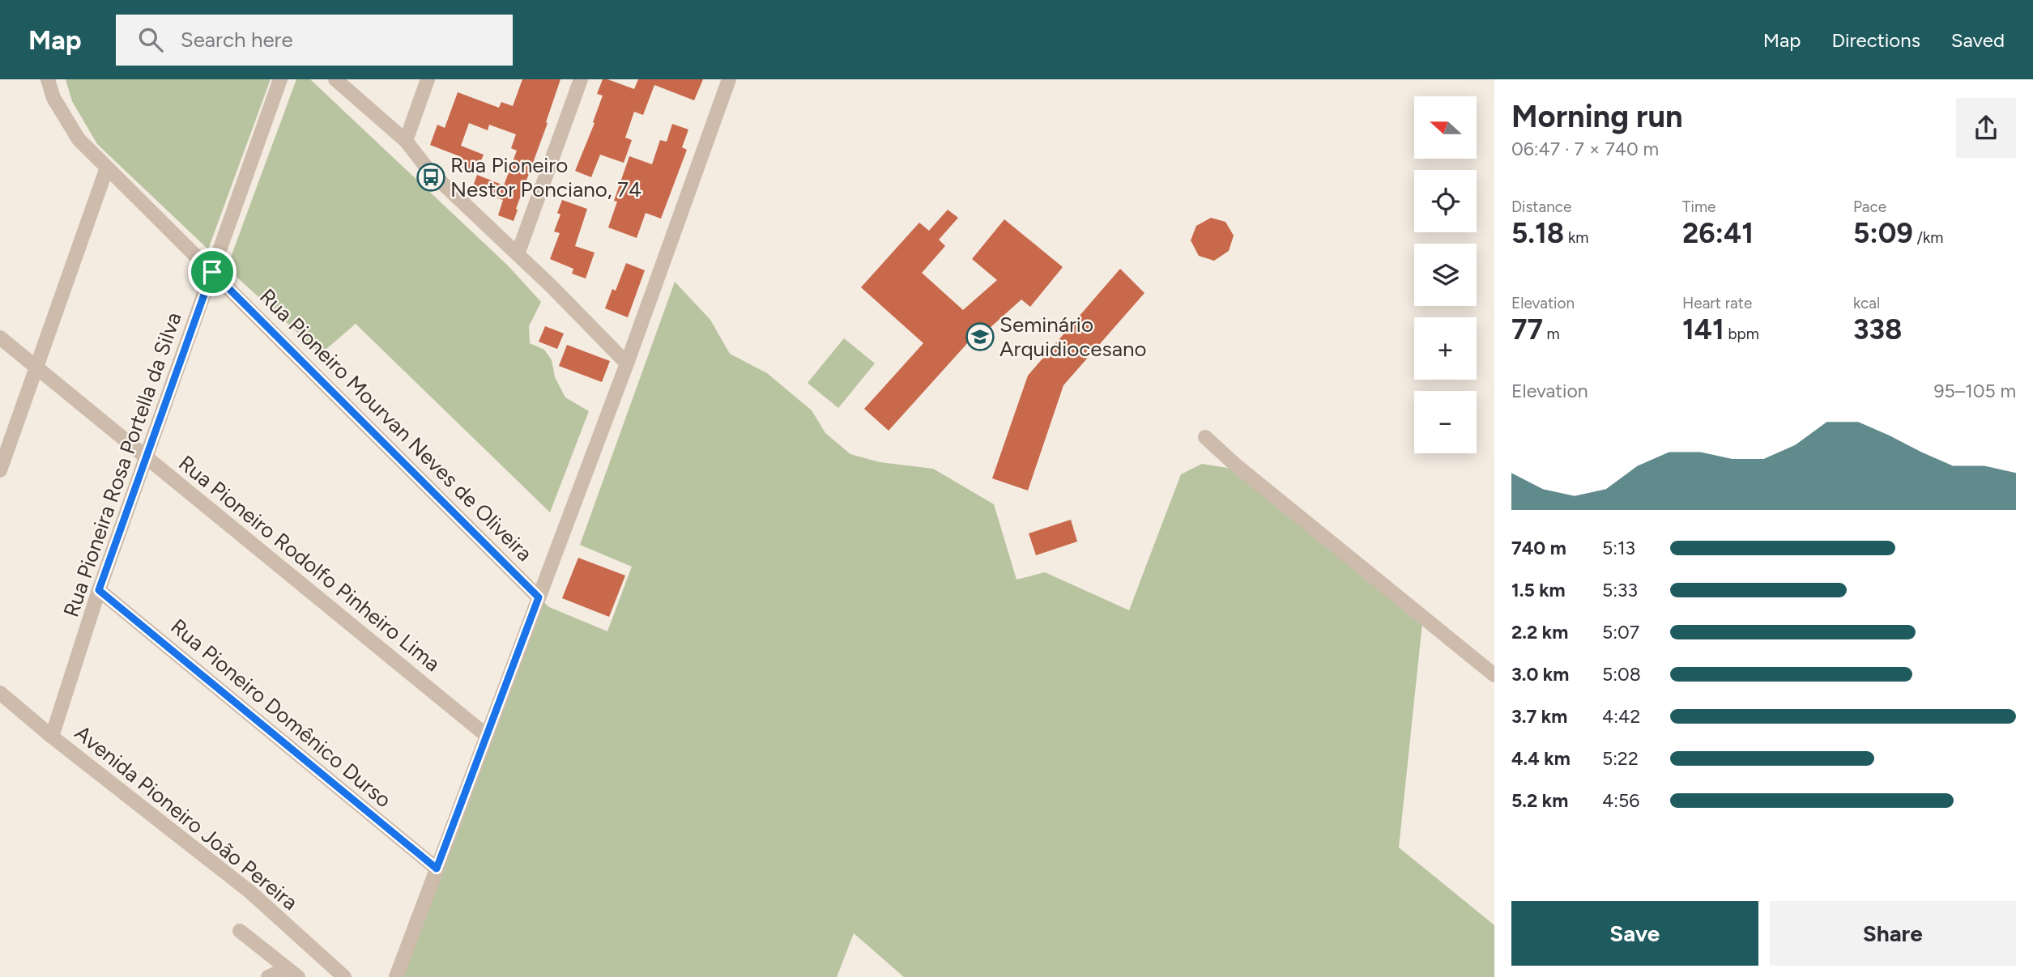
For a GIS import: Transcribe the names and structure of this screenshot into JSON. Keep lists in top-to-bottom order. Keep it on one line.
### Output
{"streets":{"street":["Rua Pioneiro Mourvan Neves de Oliveira","Rua Pioneira Rosa Portella da Silva","Rua Pioneiro Rodolfo Pinheiro Lima","Rua Pioneiro Domênico Durso","Avenida Pioneiro João Pereira"]},"crossings":[["Rua Pioneiro Mourvan Neves de Oliveira","Rua Pioneira Rosa Portella da Silva"],["Rua Pioneira Rosa Portella da Silva","Rua Pioneiro Rodolfo Pinheiro Lima"],["Rua Pioneira Rosa Portella da Silva","Rua Pioneiro Domênico Durso"],["Rua Pioneira Rosa Portella da Silva","Avenida Pioneiro João Pereira"]],"places":{"bus stop":["Rua Pioneiro Nestor Ponciano, 74"],"school or university":["Seminário Arquidiocesano"]},"north":"left","page":{"header":"Map","search":"Search here","nav":["Map","Directions","Saved"],"heading":["Morning run","06:47 · 7 × 740 m"],"map_buttons":["+","−"],"stats":[["Distance","5.18 km"],["Time","26:41"],["Pace","5:09 /km"],["Elevation","77 m"],["Heart rate","141 bpm"],["kcal","338"]],"chart":["Elevation","95–105 m"],"list":[{"name":"740 m","note":"5:13"},{"name":"1.5 km","note":"5:33"},{"name":"2.2 km","note":"5:07"},{"name":"3.0 km","note":"5:08"},{"name":"3.7 km","note":"4:42"},{"name":"4.4 km","note":"5:22"},{"name":"5.2 km","note":"4:56"}],"buttons":["Save","Share"]}}
